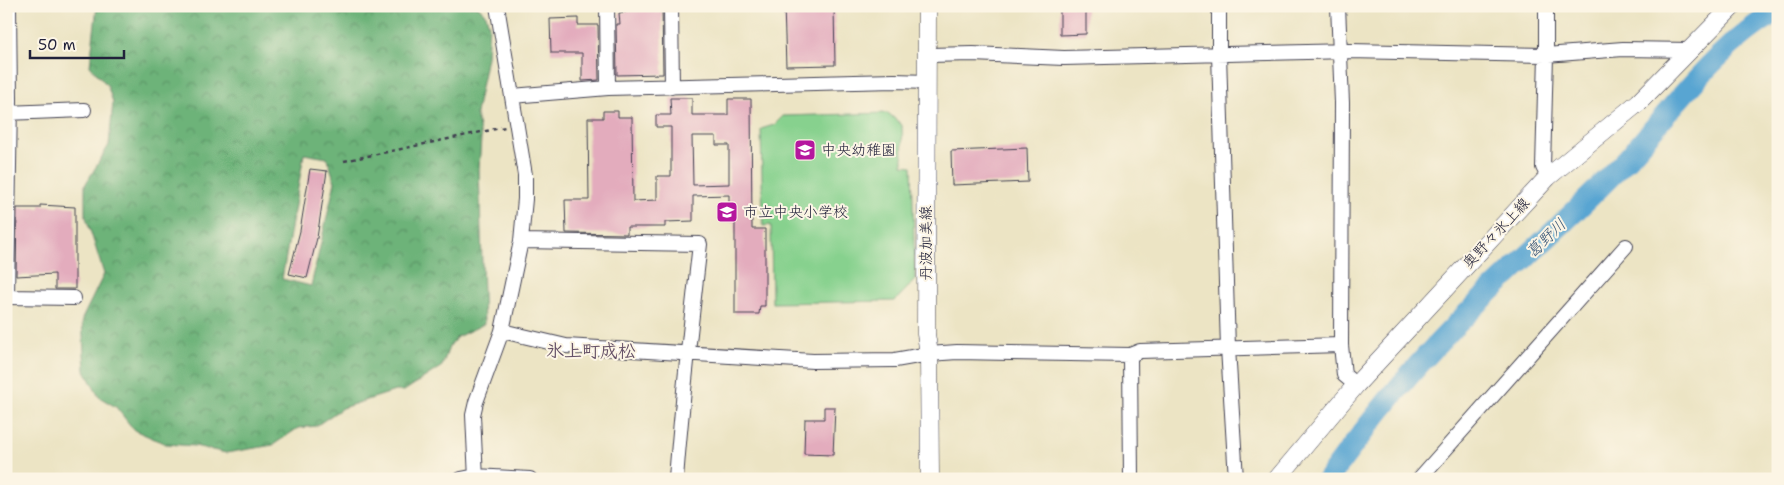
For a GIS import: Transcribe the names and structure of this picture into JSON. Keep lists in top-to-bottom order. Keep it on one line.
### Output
{"streets":{"main road":["奥野々氷上線","丹波加美線"]},"districts":["氷上町成松"],"water":["葛野川"],"places":{"school or university":["中央幼稚園","市立中央小学校"]},"scale_bar":"50 m"}
